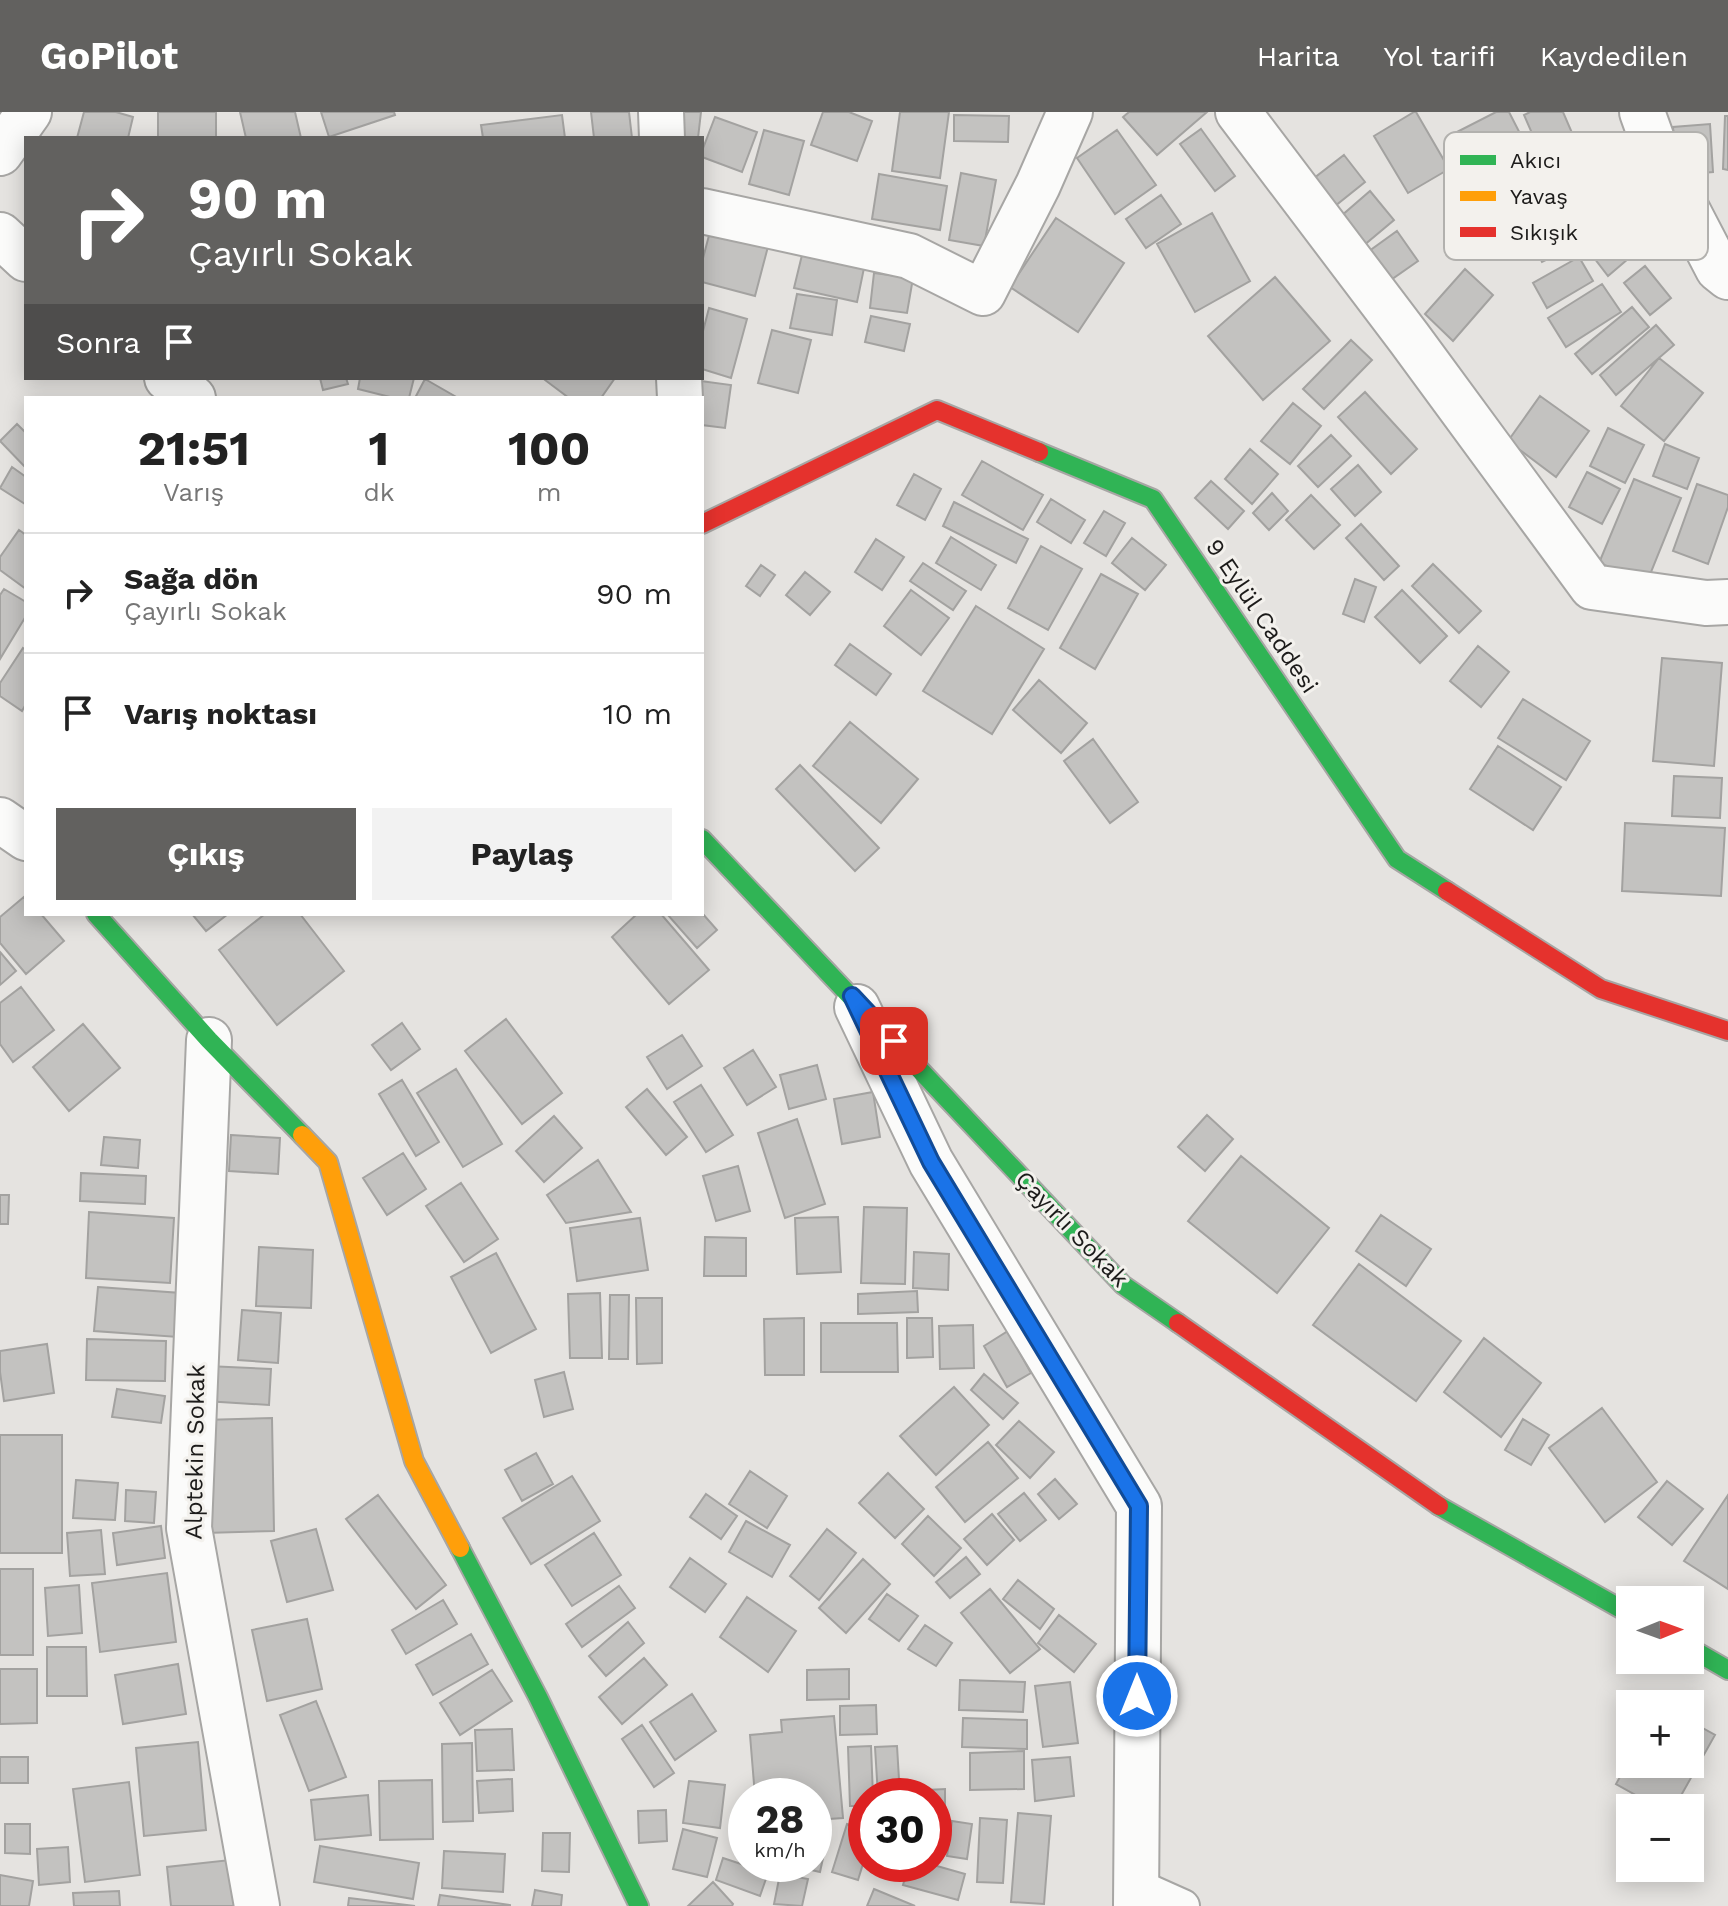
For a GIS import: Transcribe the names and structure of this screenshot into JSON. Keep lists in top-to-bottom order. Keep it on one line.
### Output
{"streets":{"street":["9 Eylül Caddesi","Çayırlı Sokak","Alptekin Sokak"]},"legend":["Akıcı","Yavaş","Sıkışık"],"north":"right","page":{"header":"GoPilot","nav":["Harita","Yol tarifi","Kaydedilen"],"turn":["90 m","Çayırlı Sokak"],"then":"Sonra","eta":["21:51","Varış","1","dk","100","m"],"list":[{"name":"Sağa dön","note":"Çayırlı Sokak","value":"90 m"},{"name":"Varış noktası","value":"10 m"}],"buttons":["Çıkış","Paylaş"],"map_buttons":["+","−"],"speed":"28 km/h","limit":"30"}}
